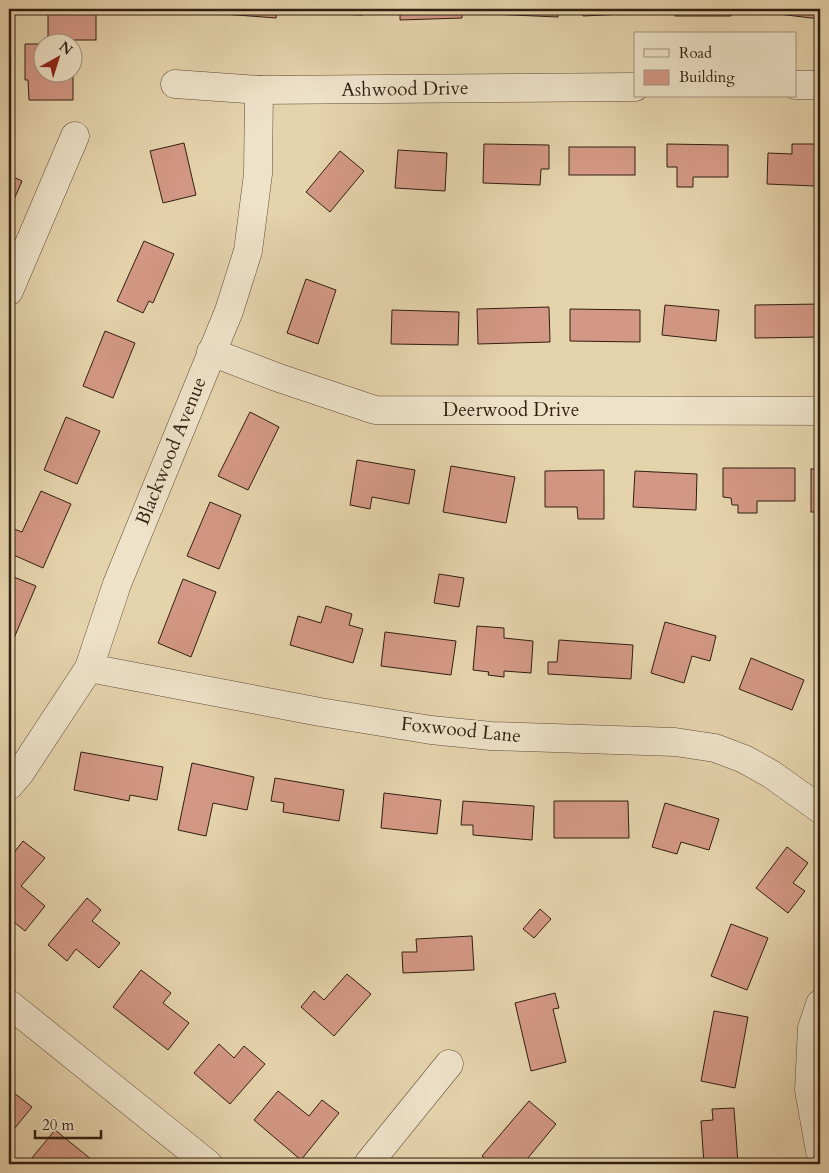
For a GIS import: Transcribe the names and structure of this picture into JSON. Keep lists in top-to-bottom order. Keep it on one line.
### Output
{"streets":{"street":["Ashwood Drive","Deerwood Drive","Blackwood Avenue","Foxwood Lane"]},"crossings":[["Ashwood Drive","Blackwood Avenue"],["Deerwood Drive","Blackwood Avenue"],["Blackwood Avenue","Foxwood Lane"]],"legend":["Road","Building"],"scale_bar":"20 m","north":"top right"}
